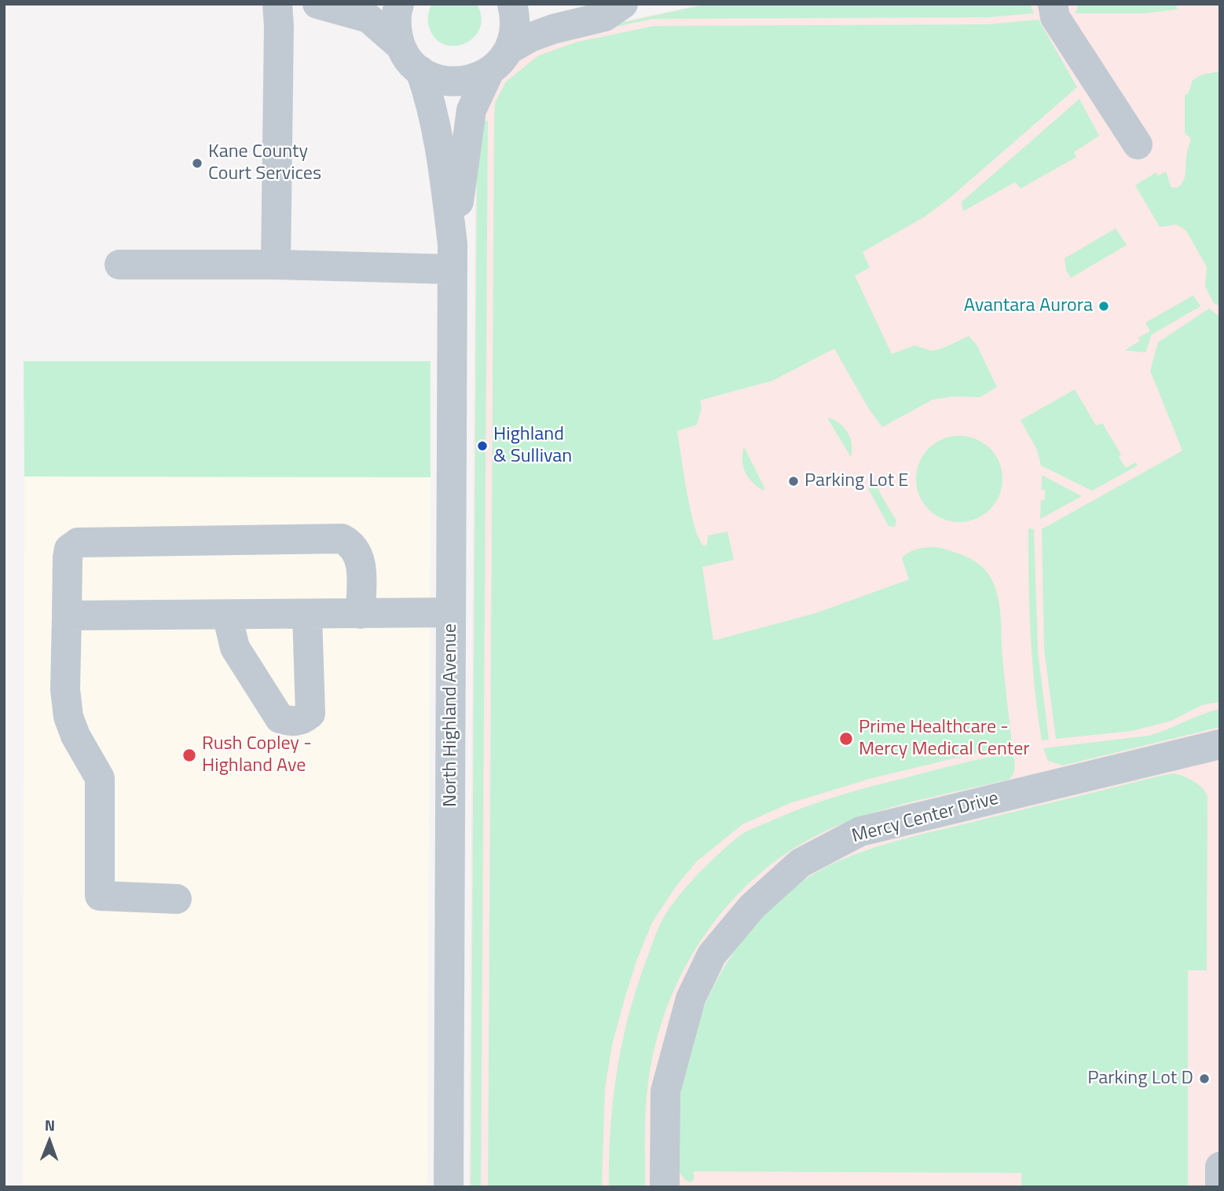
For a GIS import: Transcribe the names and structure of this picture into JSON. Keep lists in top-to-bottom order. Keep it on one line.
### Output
{"streets":{"street":["North Highland Avenue","Mercy Center Drive"]},"places":["Kane County Court Services","Avantara Aurora","Highland & Sullivan","Parking Lot E","Prime Healthcare - Mercy Medical Center","Rush Copley - Highland Ave","Parking Lot D"],"north":"top"}
